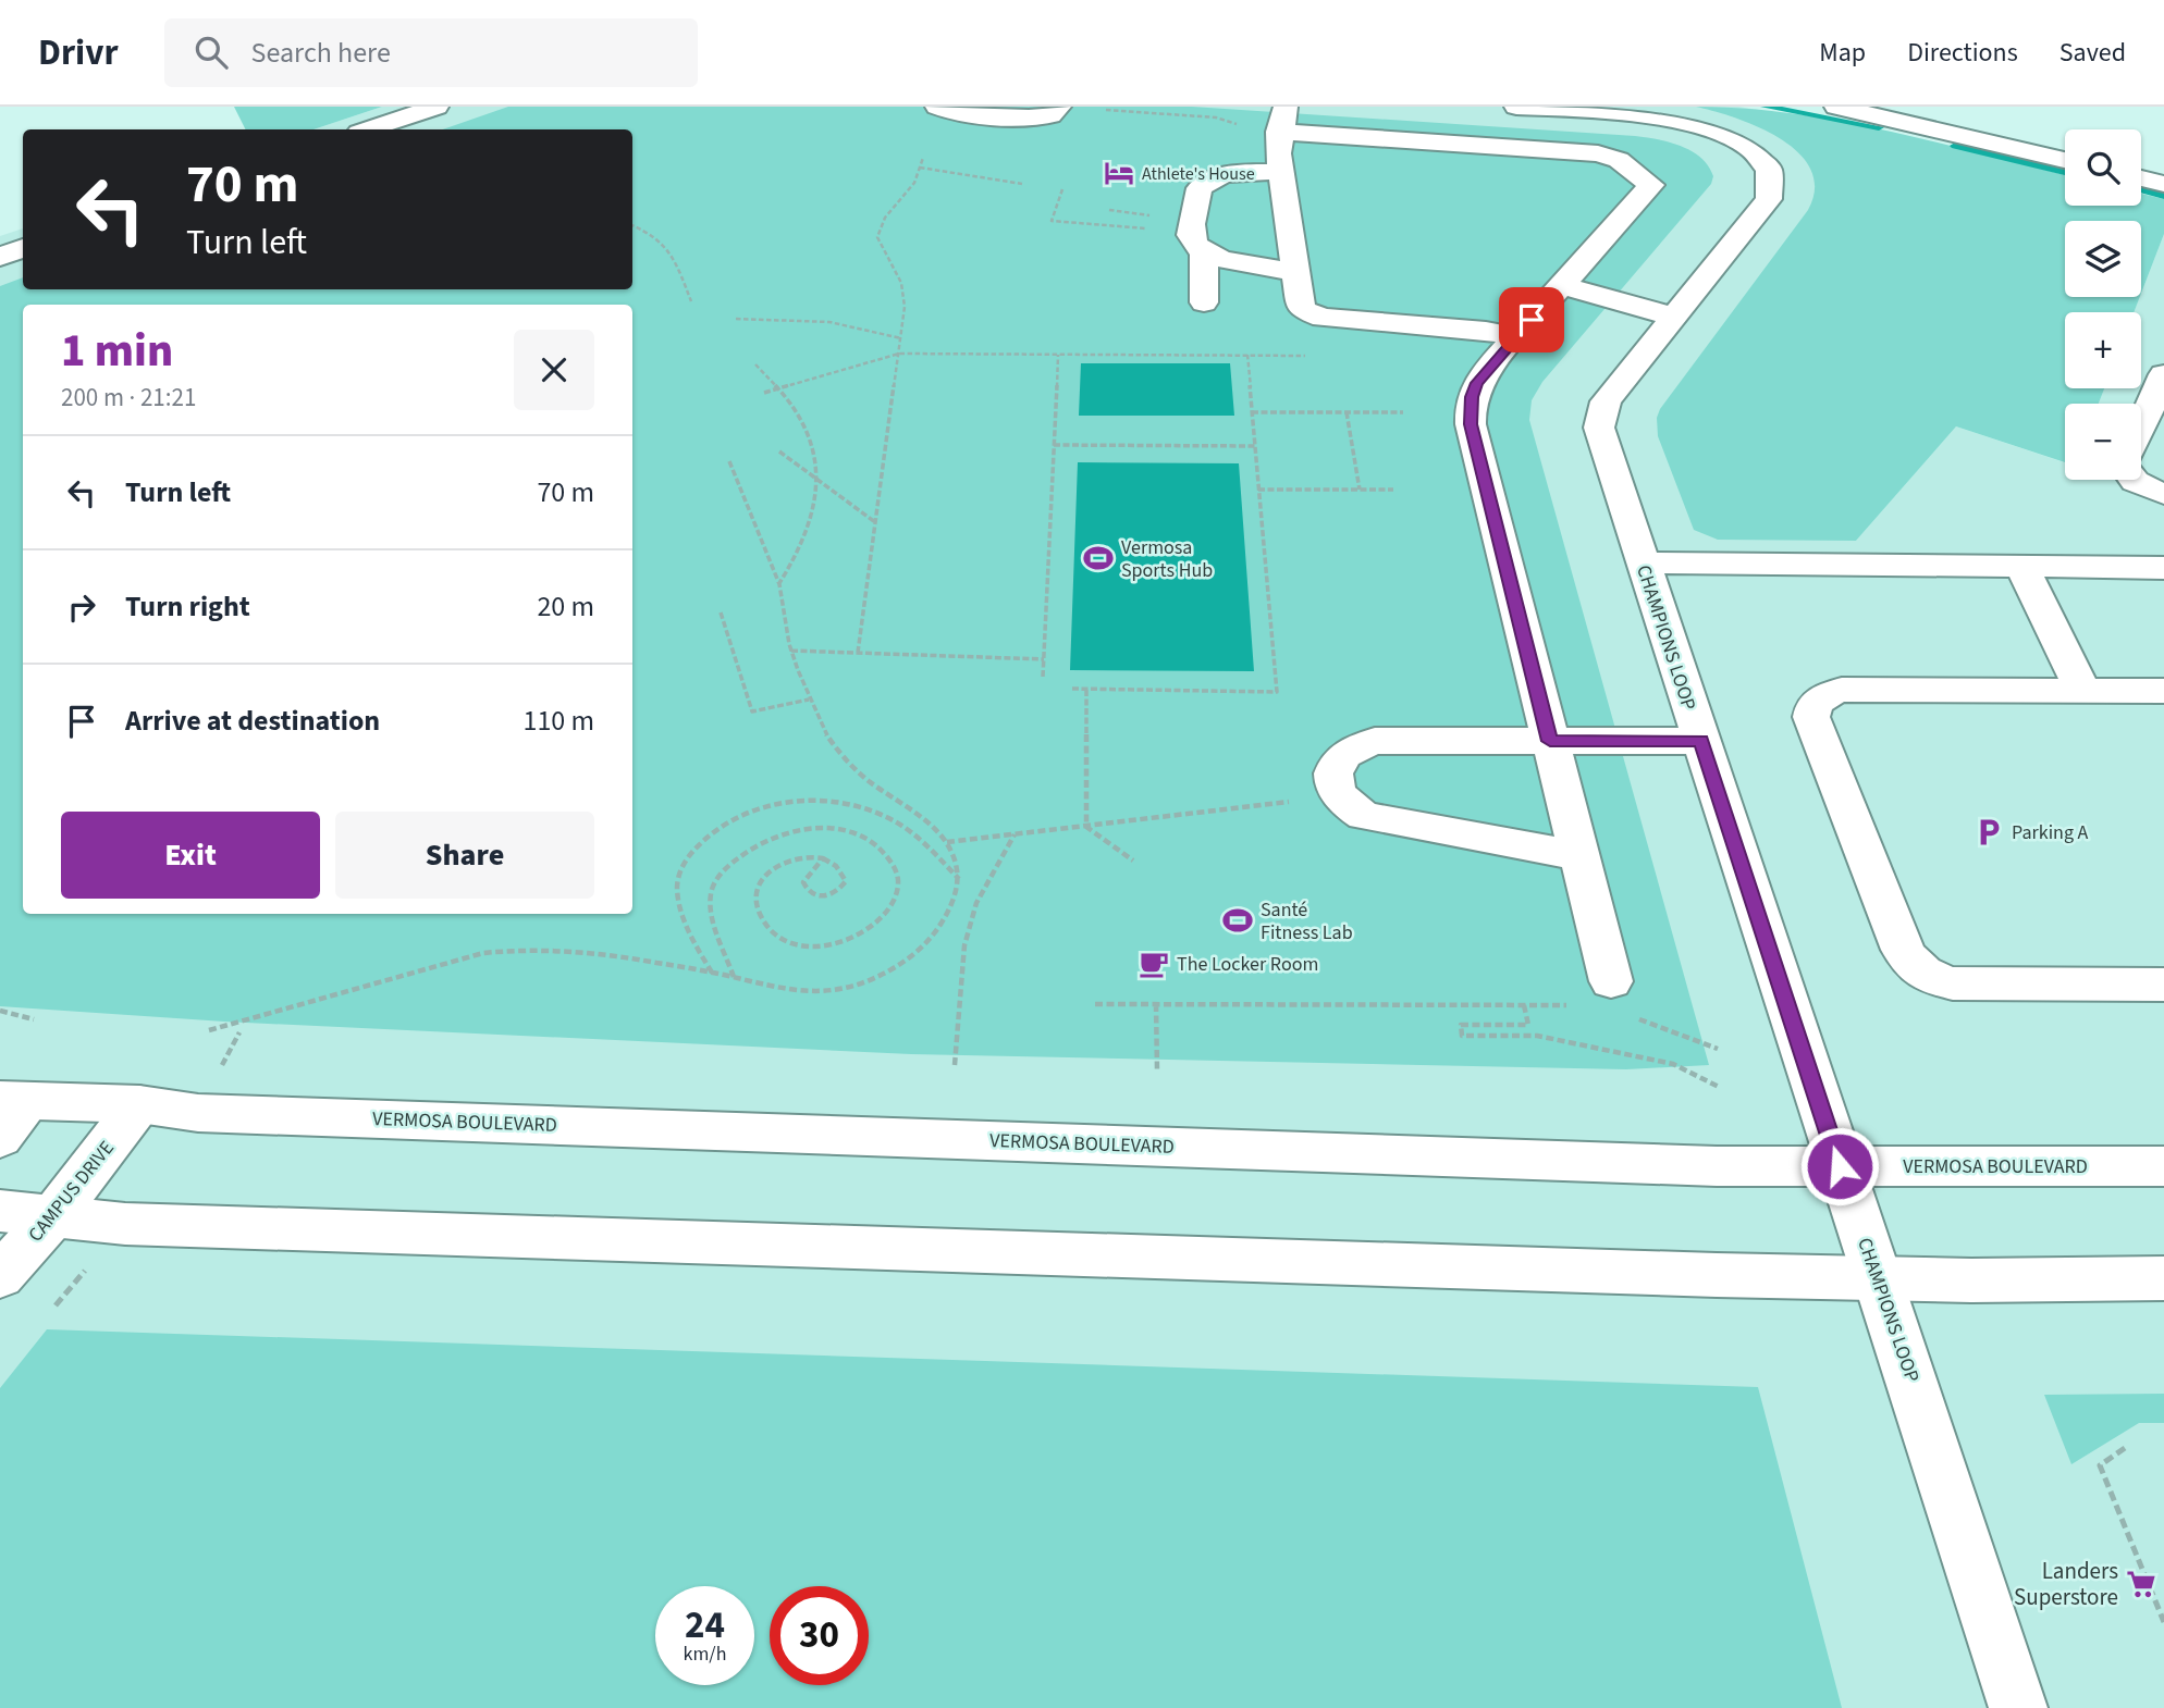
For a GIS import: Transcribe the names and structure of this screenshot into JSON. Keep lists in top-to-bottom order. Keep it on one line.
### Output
{"streets":{"street":["CHAMPIONS LOOP","VERMOSA BOULEVARD","CAMPUS DRIVE"]},"crossings":[["CHAMPIONS LOOP","VERMOSA BOULEVARD"],["VERMOSA BOULEVARD","CAMPUS DRIVE"]],"places":{"hotel":["Athlete's House"],"sports":["Vermosa Sports Hub","Santé Fitness Lab"],"parking":["Parking A"],"cafe":["The Locker Room"],"supermarket":["Landers Superstore"]},"page":{"header":"Drivr","search":"Search here","nav":["Map","Directions","Saved"],"map_buttons":["+","−"],"turn":["70 m","Turn left"],"heading":["1 min","200 m · 21:21"],"list":[{"name":"Turn left","value":"70 m"},{"name":"Turn right","value":"20 m"},{"name":"Arrive at destination","value":"110 m"}],"buttons":["Exit","Share"],"speed":"24 km/h","limit":"30"}}
